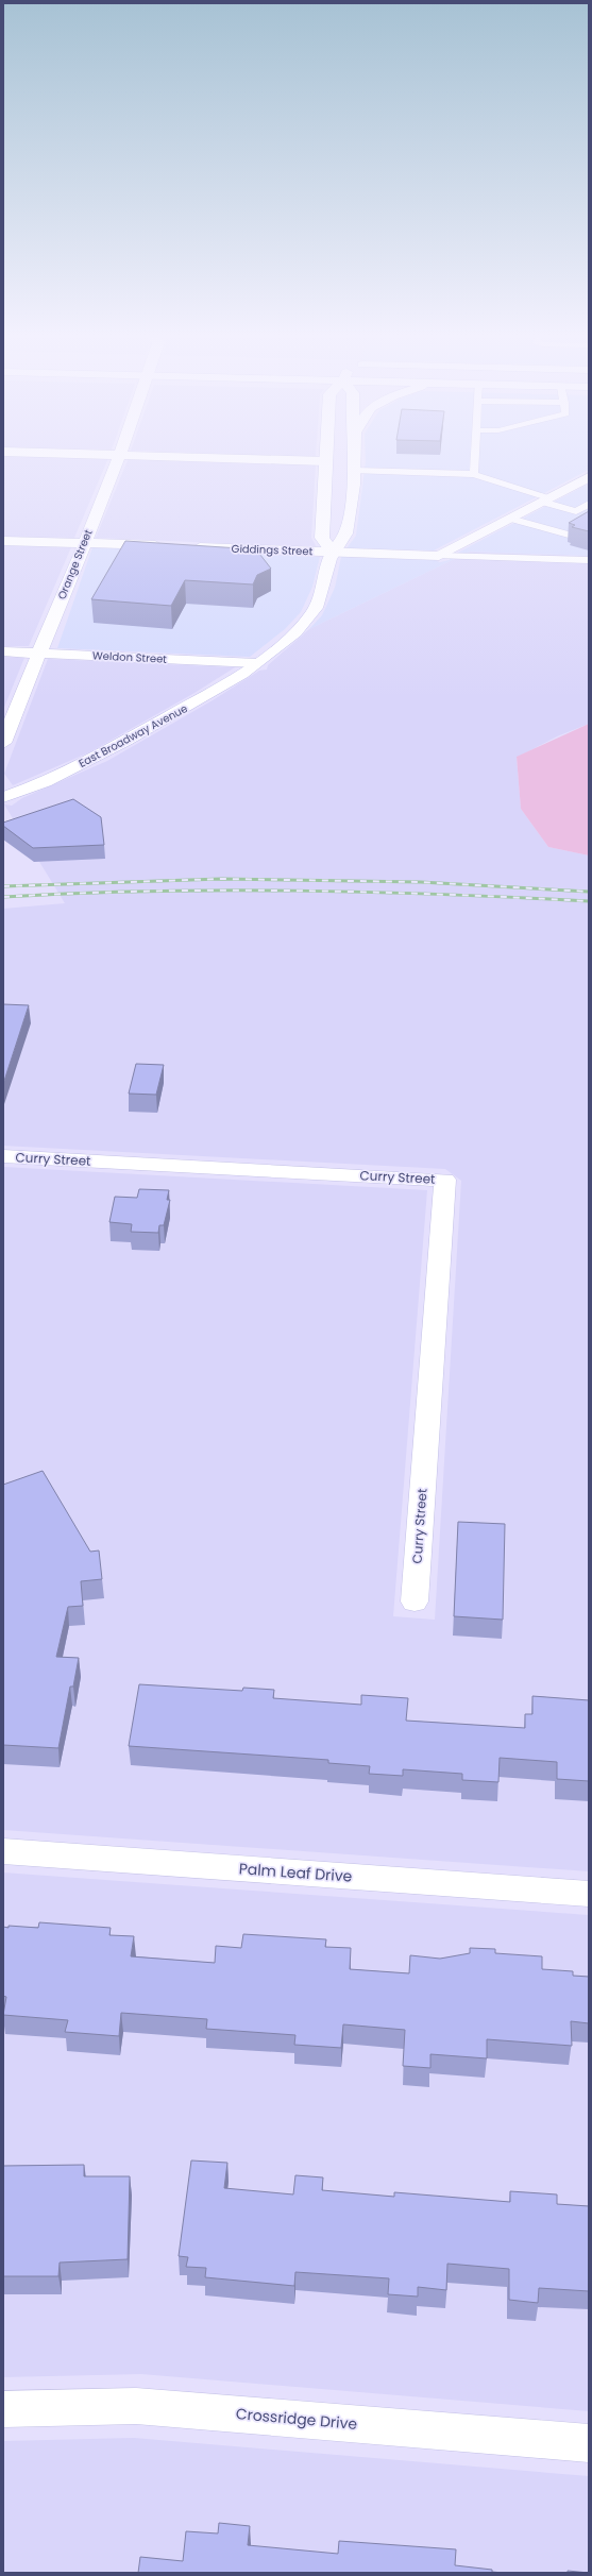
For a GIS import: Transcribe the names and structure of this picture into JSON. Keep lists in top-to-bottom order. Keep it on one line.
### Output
{"streets":{"street":["Giddings Street","Orange Street","Weldon Street","East Broadway Avenue","Curry Street","Palm Leaf Drive","Crossridge Drive"]},"crossings":[["Giddings Street","East Broadway Avenue"],["Orange Street","Weldon Street"],["Weldon Street","East Broadway Avenue"]]}
